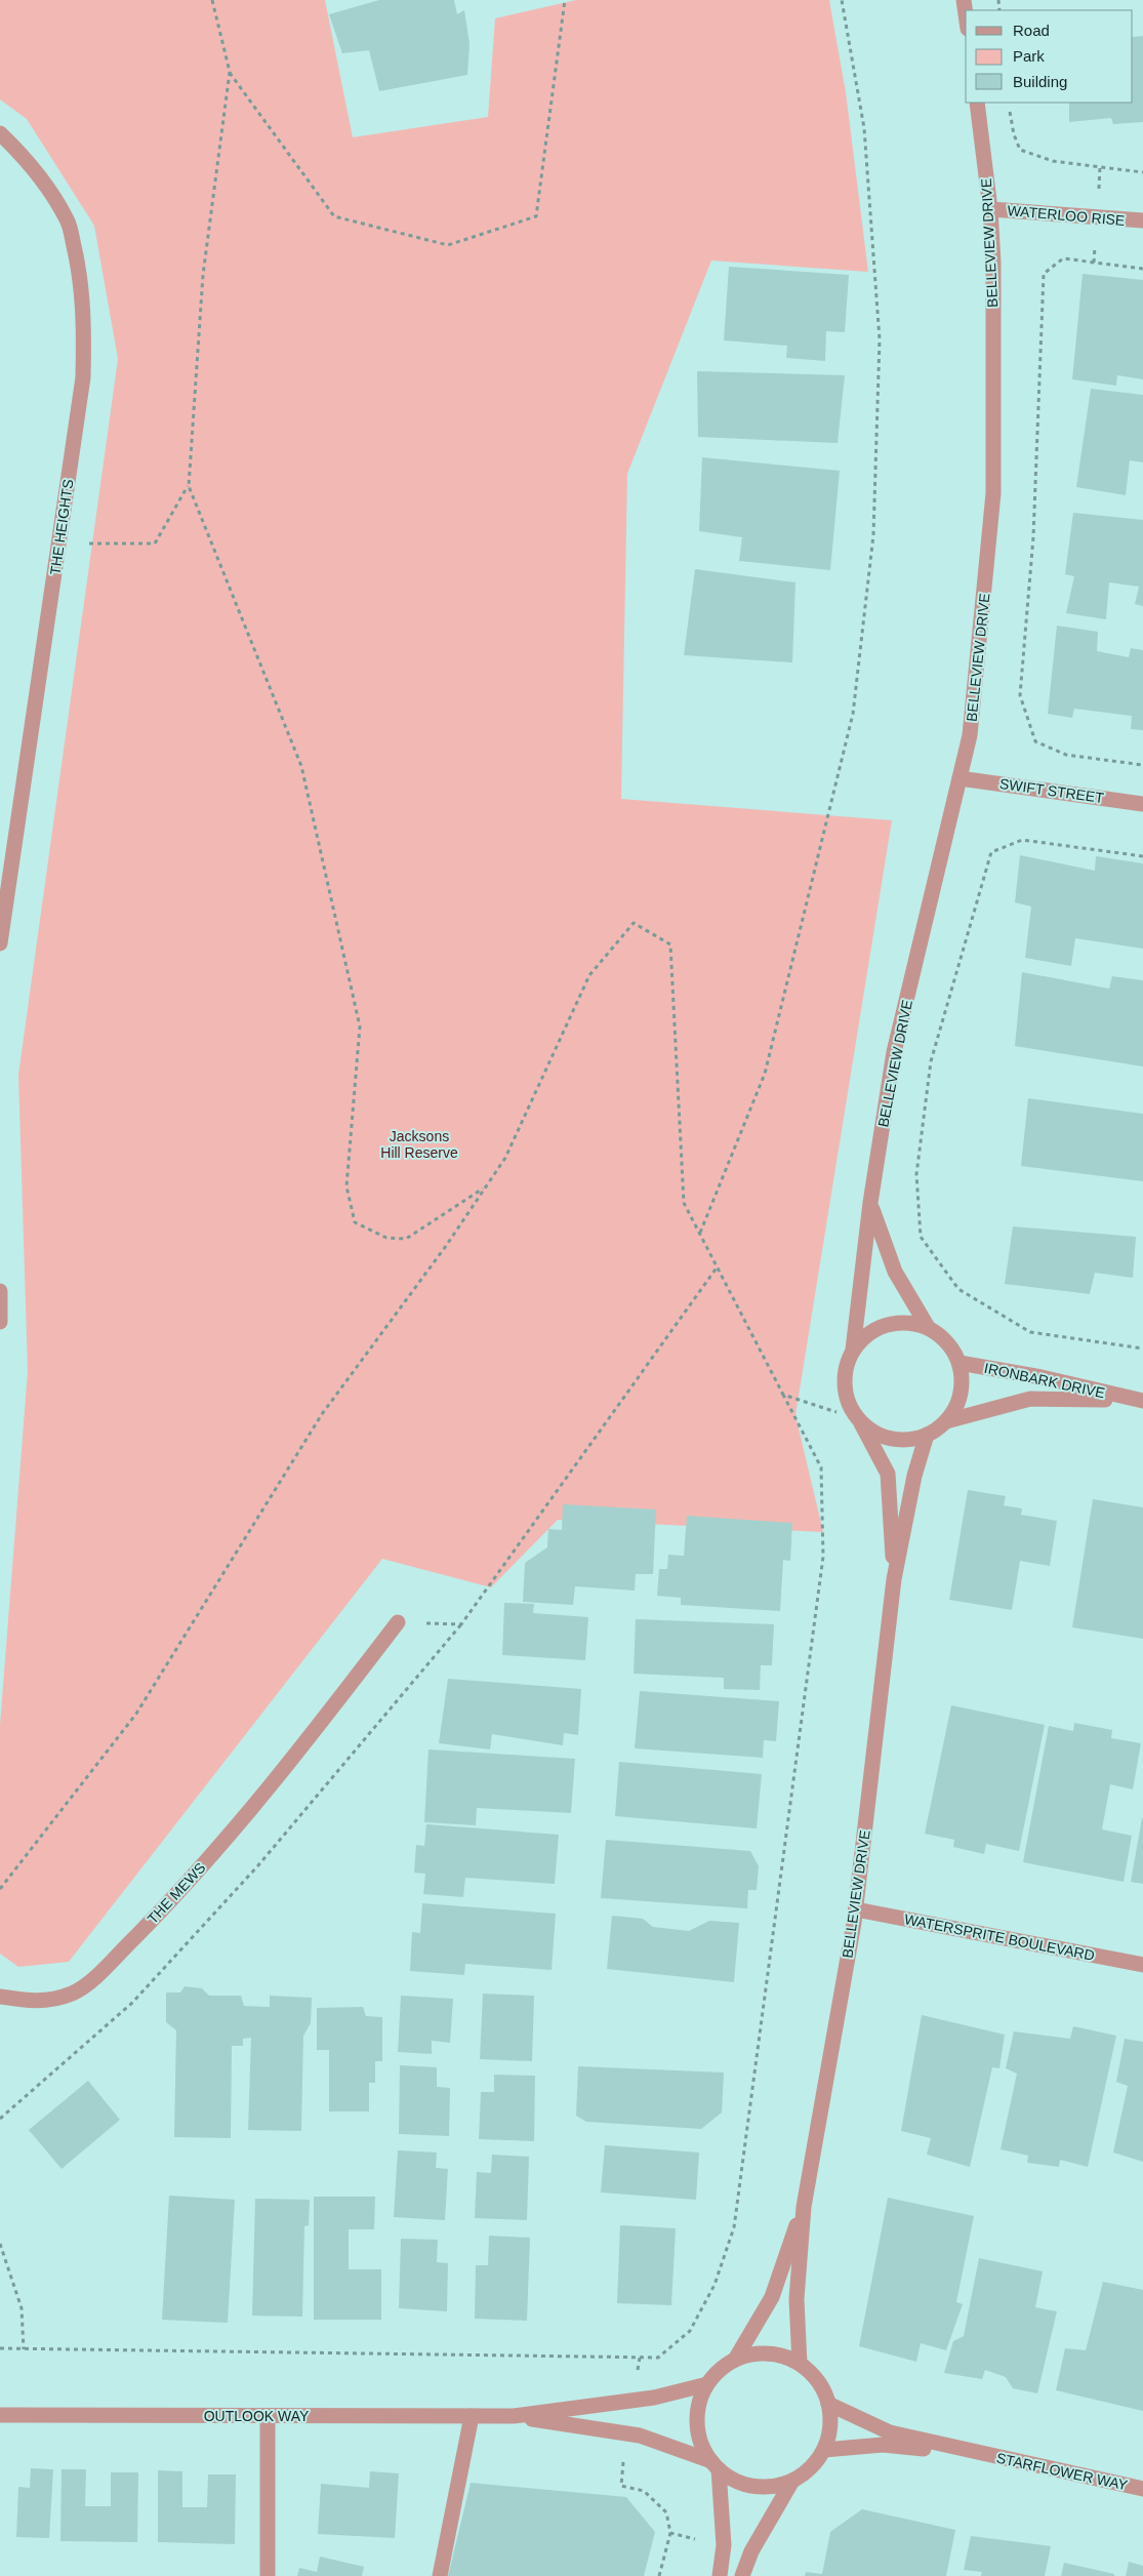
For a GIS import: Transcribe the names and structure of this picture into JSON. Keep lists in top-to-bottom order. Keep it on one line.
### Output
{"streets":{"street":["WATERLOO RISE","BELLEVIEW DRIVE","THE HEIGHTS","SWIFT STREET","IRONBARK DRIVE","THE MEWS","WATERSPRITE BOULEVARD","OUTLOOK WAY","STARFLOWER WAY"]},"crossings":[["WATERLOO RISE","BELLEVIEW DRIVE"],["BELLEVIEW DRIVE","SWIFT STREET"],["BELLEVIEW DRIVE","IRONBARK DRIVE"],["BELLEVIEW DRIVE","WATERSPRITE BOULEVARD"],["BELLEVIEW DRIVE","OUTLOOK WAY"],["BELLEVIEW DRIVE","STARFLOWER WAY"],["OUTLOOK WAY","STARFLOWER WAY"]],"parks":["Jacksons Hill Reserve"],"legend":["Road","Park","Building"]}
